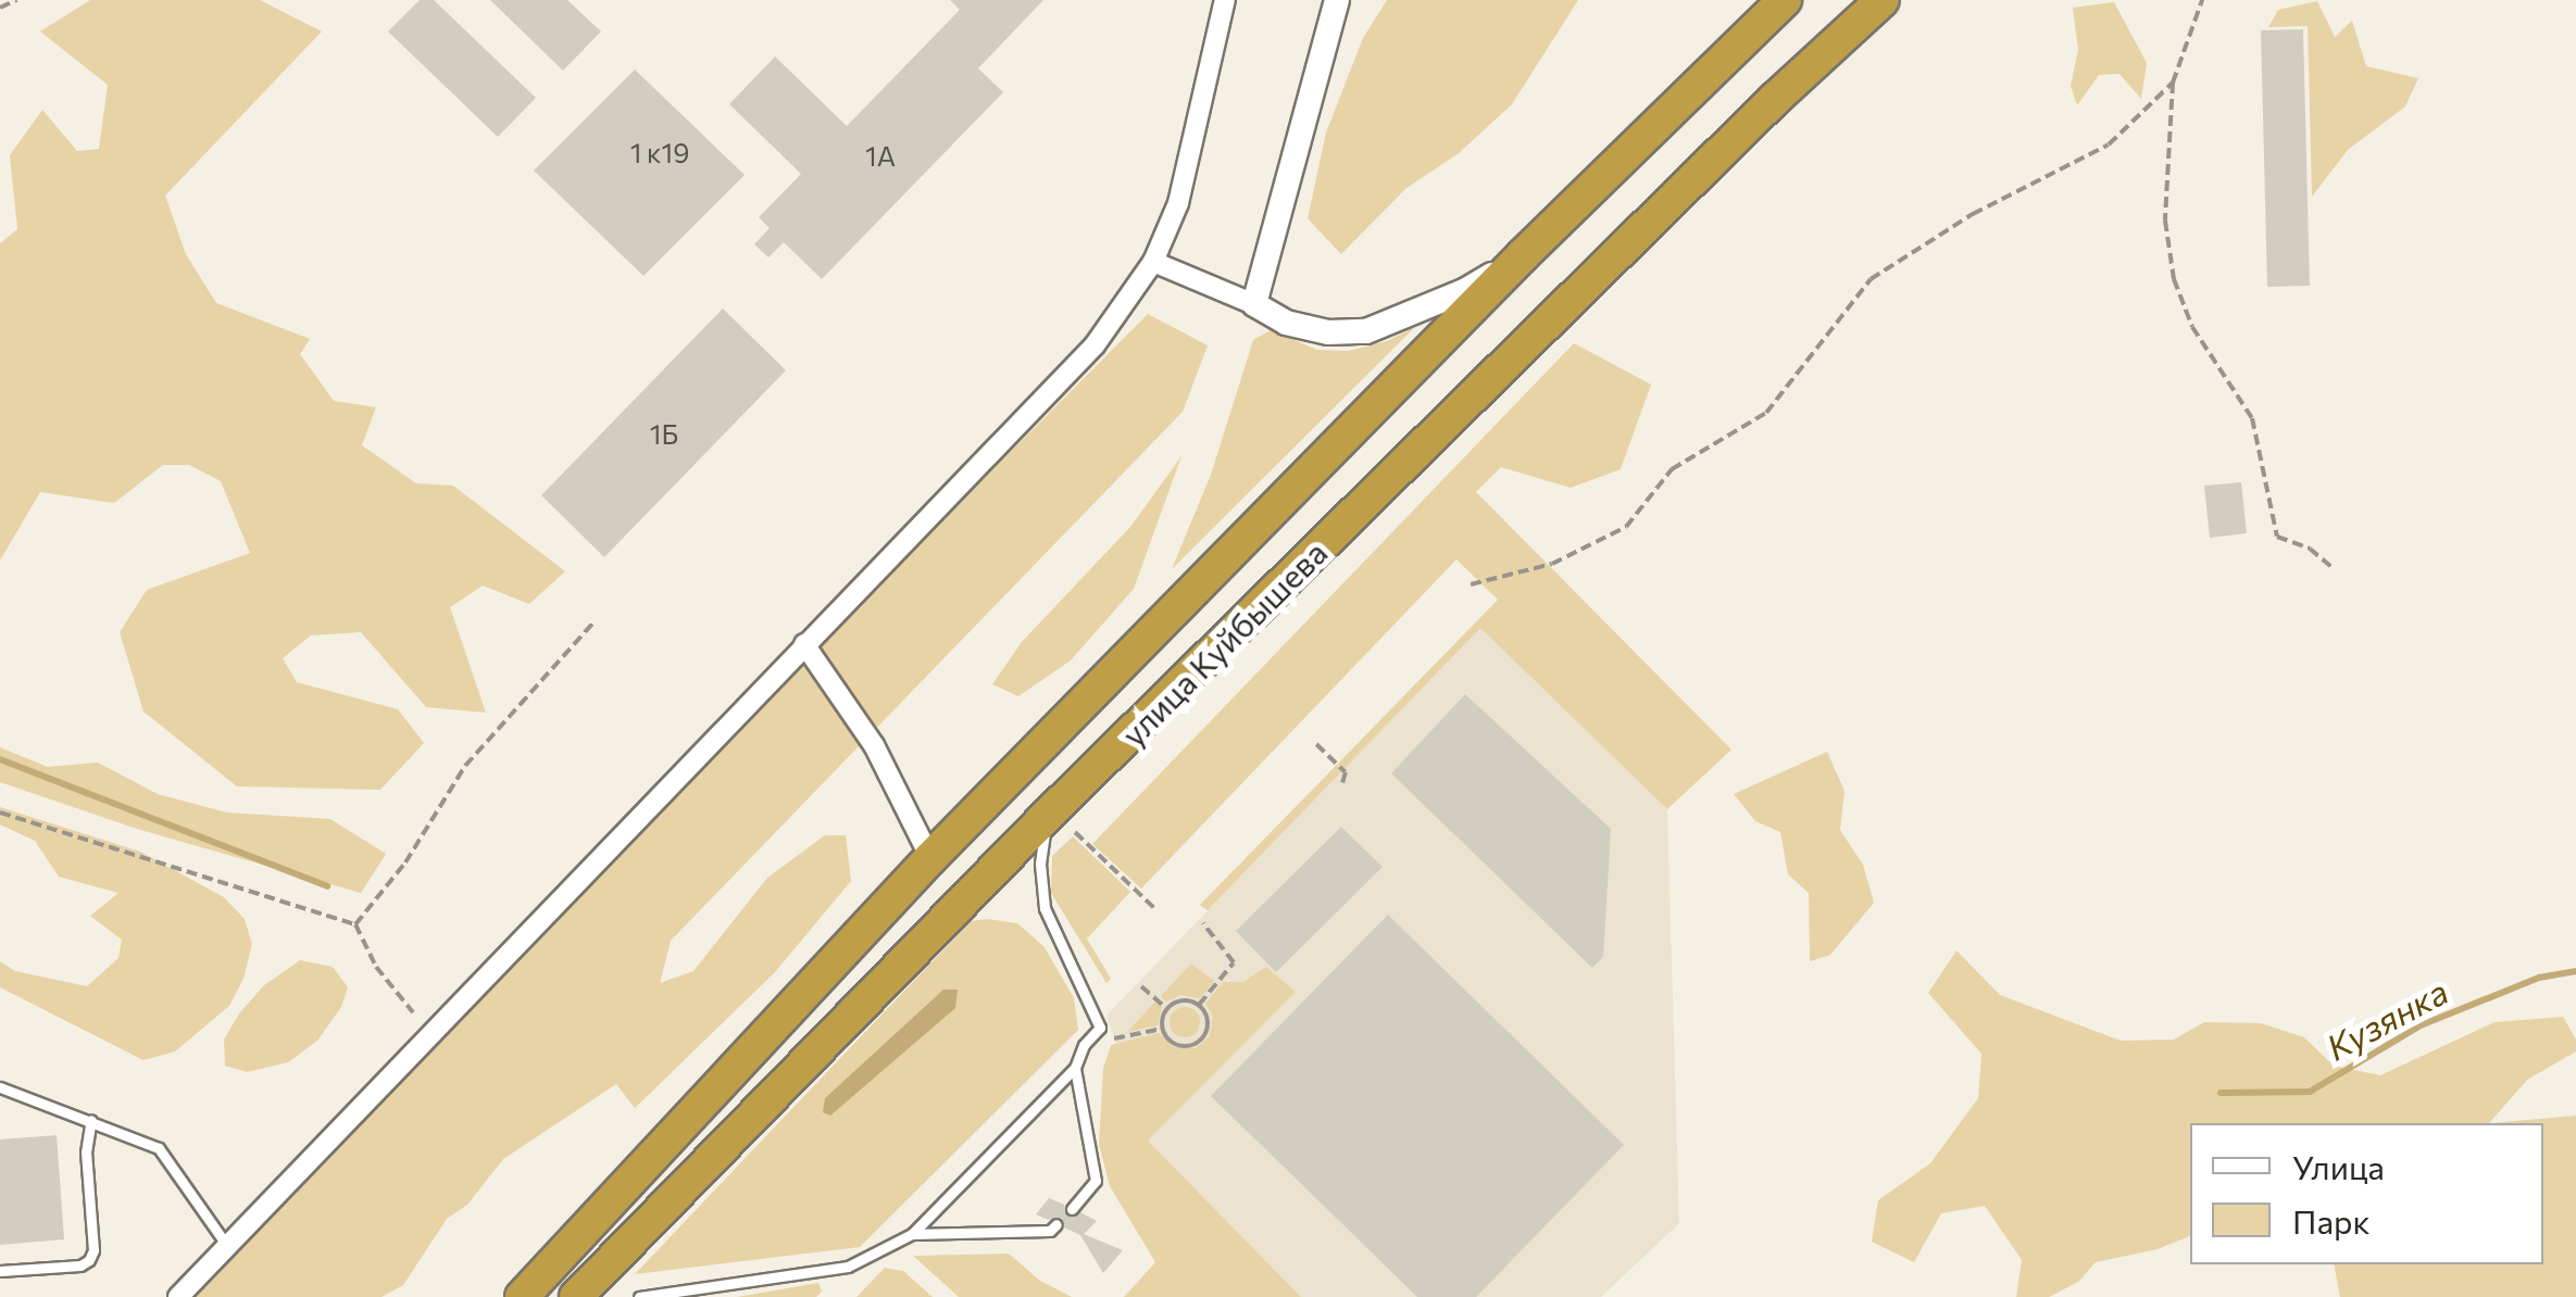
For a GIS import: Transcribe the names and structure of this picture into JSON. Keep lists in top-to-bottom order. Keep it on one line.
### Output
{"streets":{"highway":["улица Куйбышева"]},"water":["Кузянка"],"house_numbers":["1 к19","1А","1Б"],"legend":["Улица","Парк"]}
